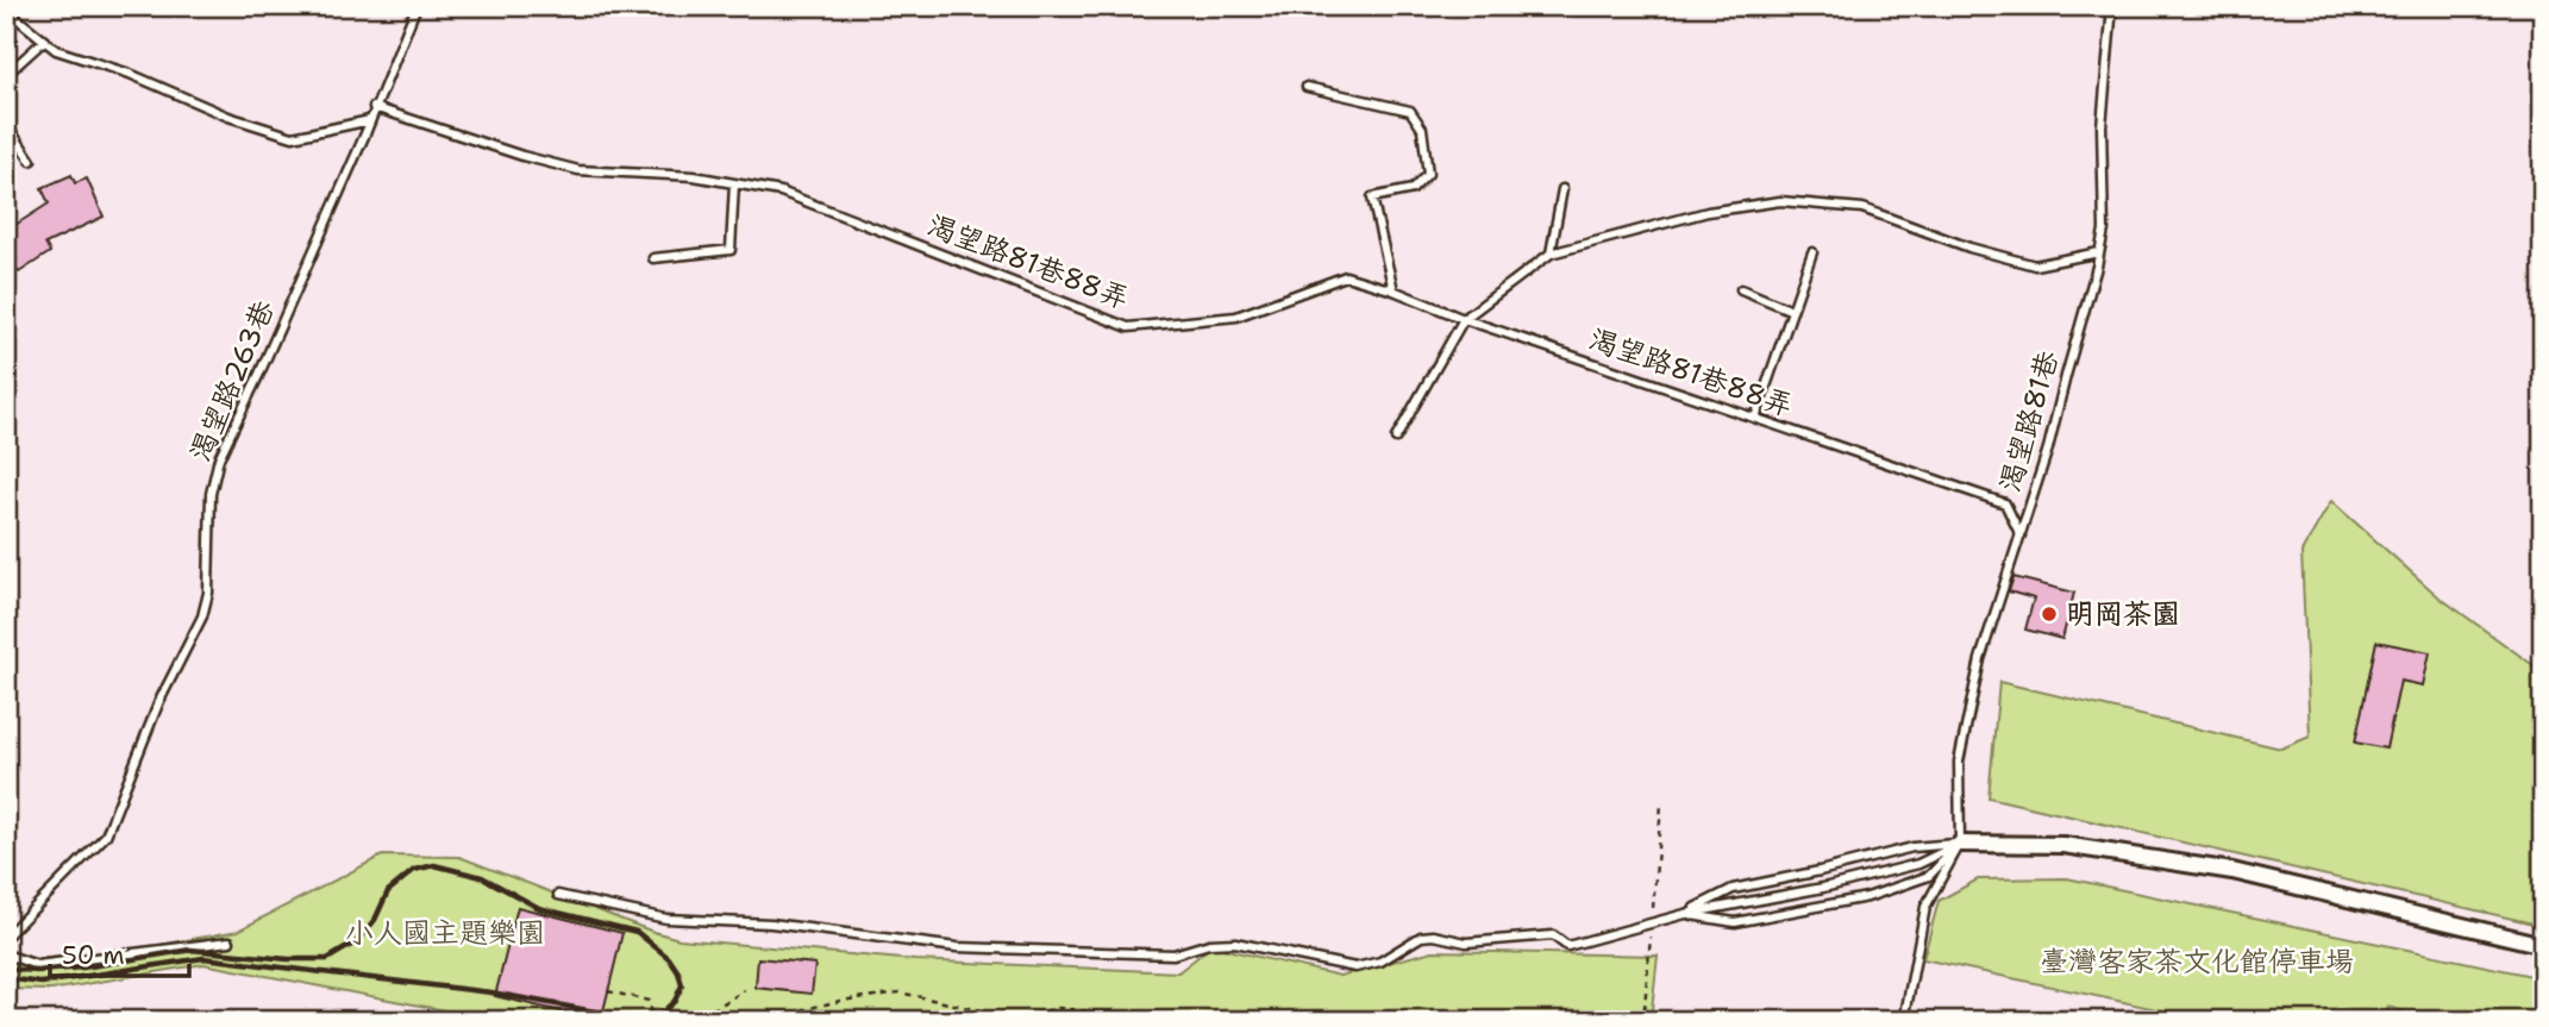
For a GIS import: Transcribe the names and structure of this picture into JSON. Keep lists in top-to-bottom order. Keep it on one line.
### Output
{"streets":{"lane":["渴望路81巷88弄","渴望路263巷","渴望路81巷"]},"crossings":[["渴望路81巷88弄","渴望路263巷"],["渴望路81巷88弄","渴望路81巷"]],"parks":["小人國主題樂園","臺灣客家茶文化館停車場"],"places":["明岡茶園"],"scale_bar":"50 m"}
